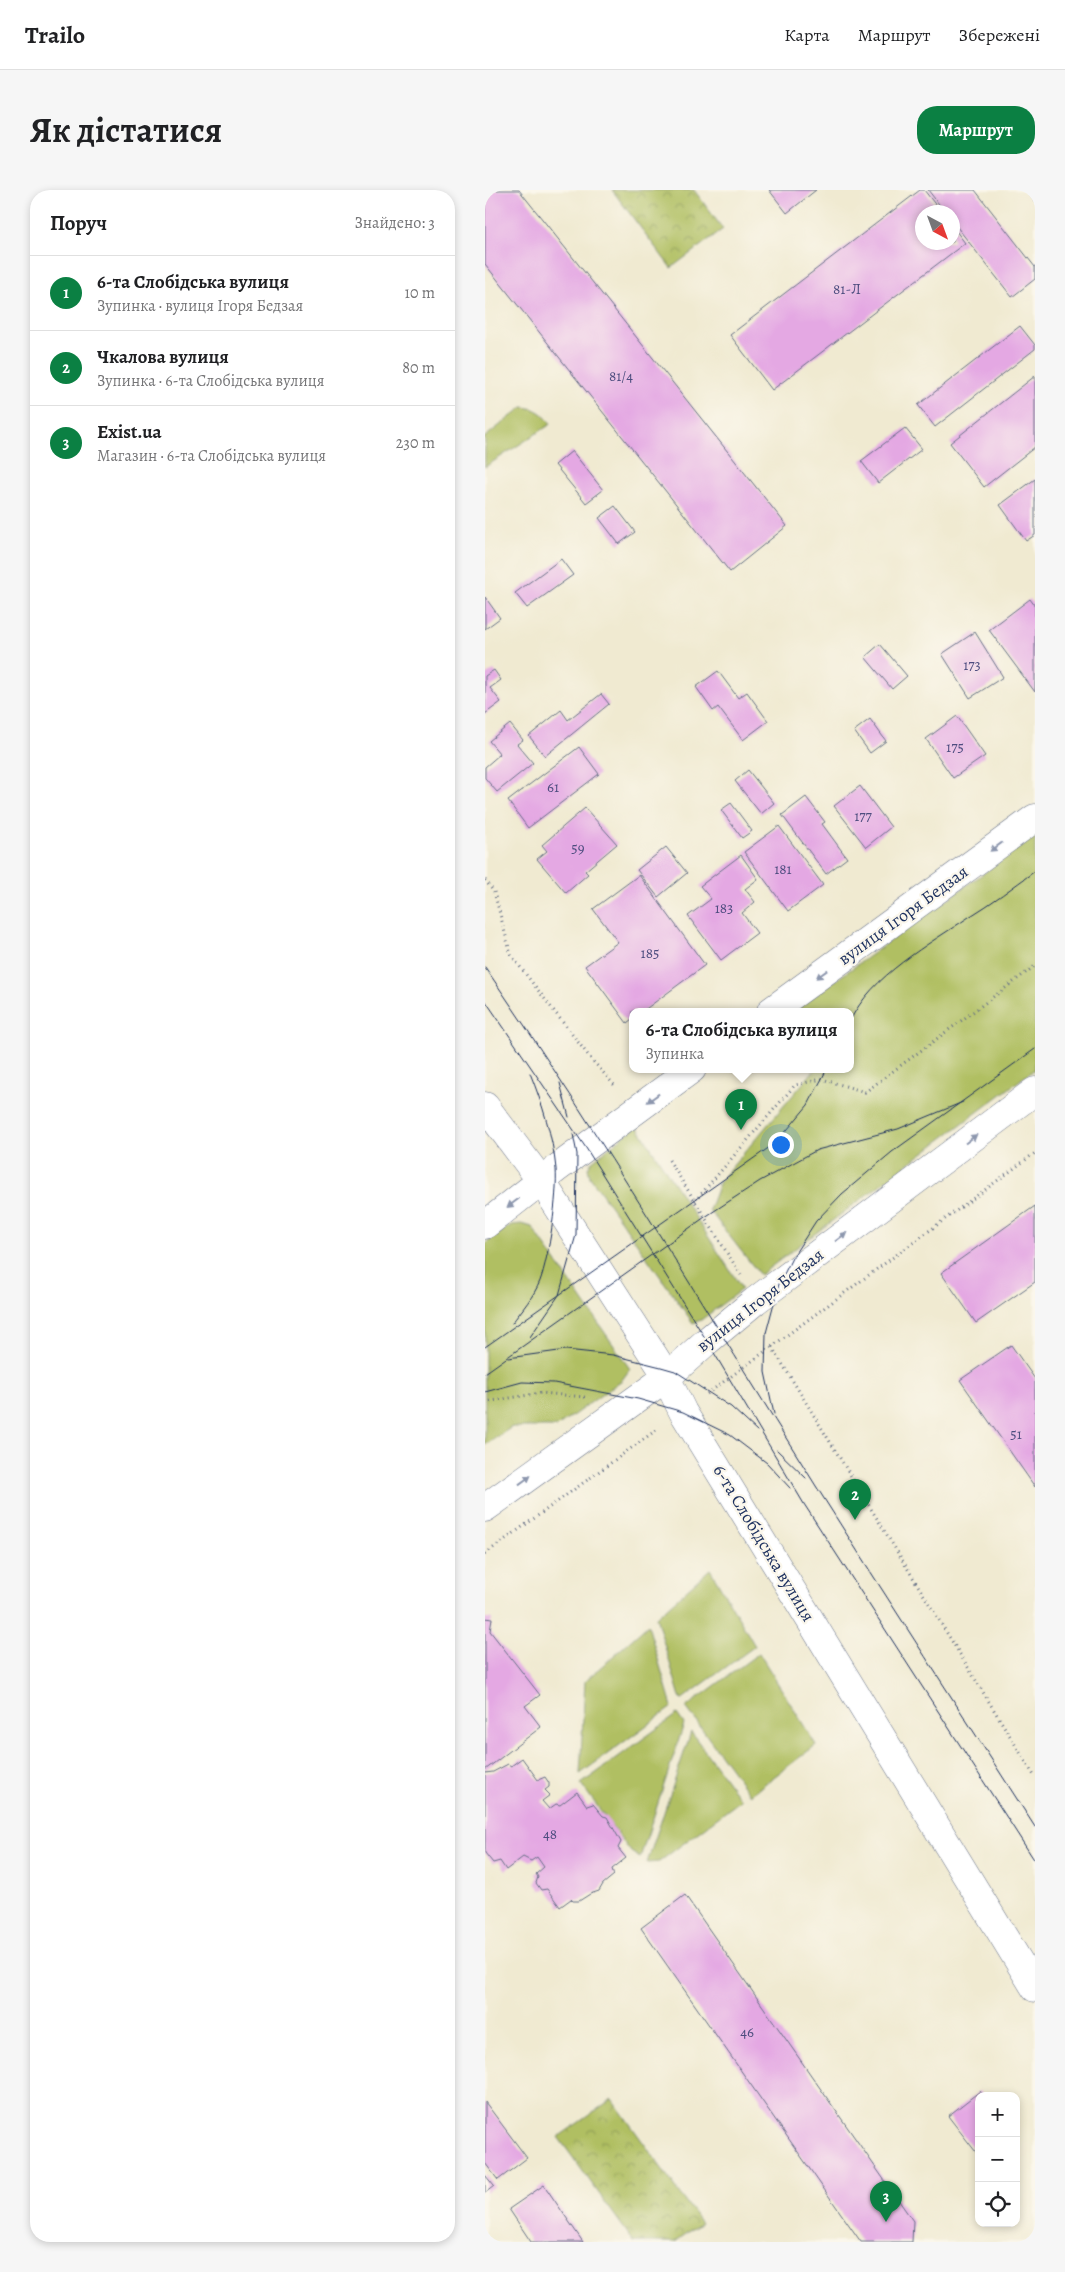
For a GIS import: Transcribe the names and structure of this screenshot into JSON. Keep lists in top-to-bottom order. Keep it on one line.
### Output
{"streets":{"street":["вулиця Ігоря Бедзая","6-та Слобідська вулиця"]},"crossings":[["вулиця Ігоря Бедзая","6-та Слобідська вулиця"]],"house_numbers":["81-Л","81/4","173","175","61","177","59","181","183","185","51","48","46"],"north":"bottom right","page":{"header":"Trailo","nav":["Карта","Маршрут","Збережені"],"title":"Як дістатися","buttons":"Маршрут","heading":["Поруч","Знайдено: 3"],"list":[{"mark":"1","name":"6-та Слобідська вулиця","note":"Зупинка · вулиця Ігоря Бедзая","value":"10 m"},{"mark":"2","name":"Чкалова вулиця","note":"Зупинка · 6-та Слобідська вулиця","value":"80 m"},{"mark":"3","name":"Exist.ua","note":"Магазин · 6-та Слобідська вулиця","value":"230 m"}],"popup":["6-та Слобідська вулиця","Зупинка"],"pins":["1","2","3"],"map_buttons":["+","−"]}}
